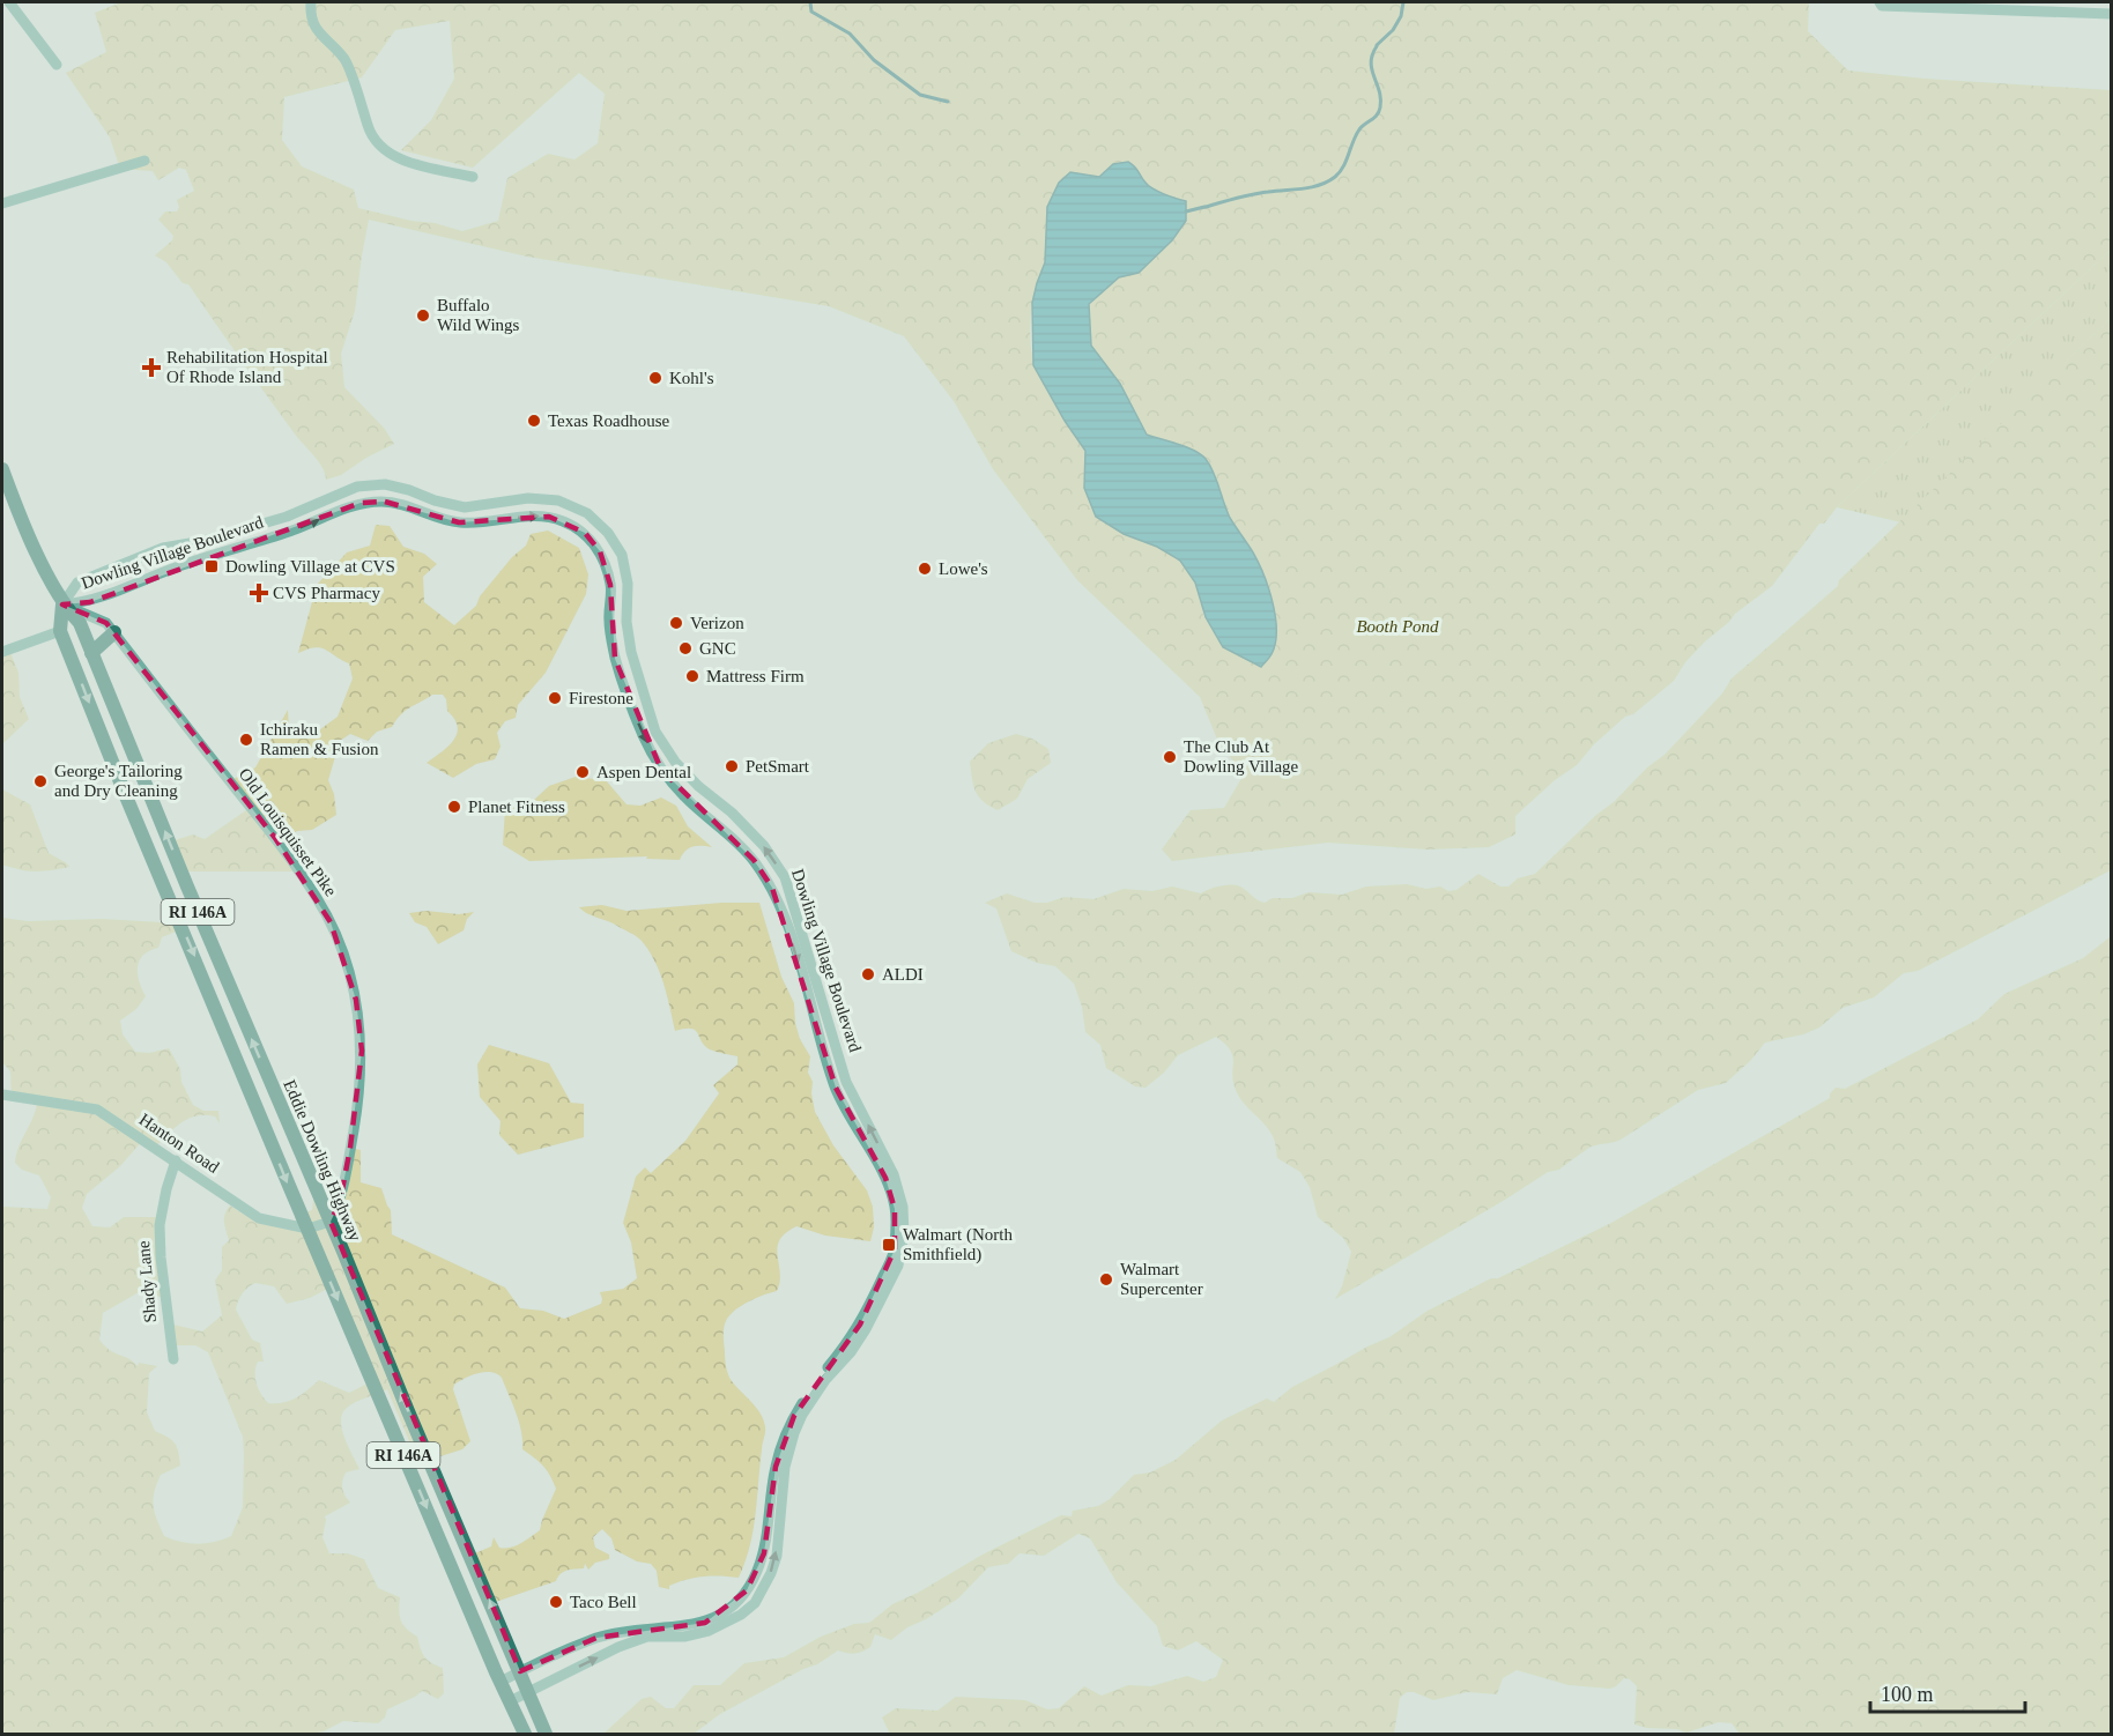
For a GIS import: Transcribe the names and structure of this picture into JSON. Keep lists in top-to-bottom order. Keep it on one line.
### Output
{"streets":{"main road":["RI 146A","Eddie Dowling Highway"],"street":["Dowling Village Boulevard","Old Louisquisset Pike","Hanton Road","Shady Lane"]},"crossings":[["Dowling Village Boulevard","Old Louisquisset Pike"],["Dowling Village Boulevard","RI 146A"],["Dowling Village Boulevard","Eddie Dowling Highway"],["Old Louisquisset Pike","RI 146A"],["Old Louisquisset Pike","Eddie Dowling Highway"],["RI 146A","Hanton Road"],["RI 146A","Eddie Dowling Highway"],["Hanton Road","Shady Lane"]],"parks":["Booth Pond"],"places":{"other":["Buffalo Wild Wings","Kohl's","Texas Roadhouse","Lowe's","Verizon","GNC","Mattress Firm","Firestone","Ichiraku Ramen & Fusion","The Club At Dowling Village","PetSmart","Aspen Dental","George's Tailoring and Dry Cleaning","Planet Fitness","ALDI","Walmart Supercenter","Taco Bell"],"health":["Rehabilitation Hospital Of Rhode Island","CVS Pharmacy"],"transit":["Dowling Village at CVS","Walmart (North Smithfield)"]},"scale_bar":"100 m"}
